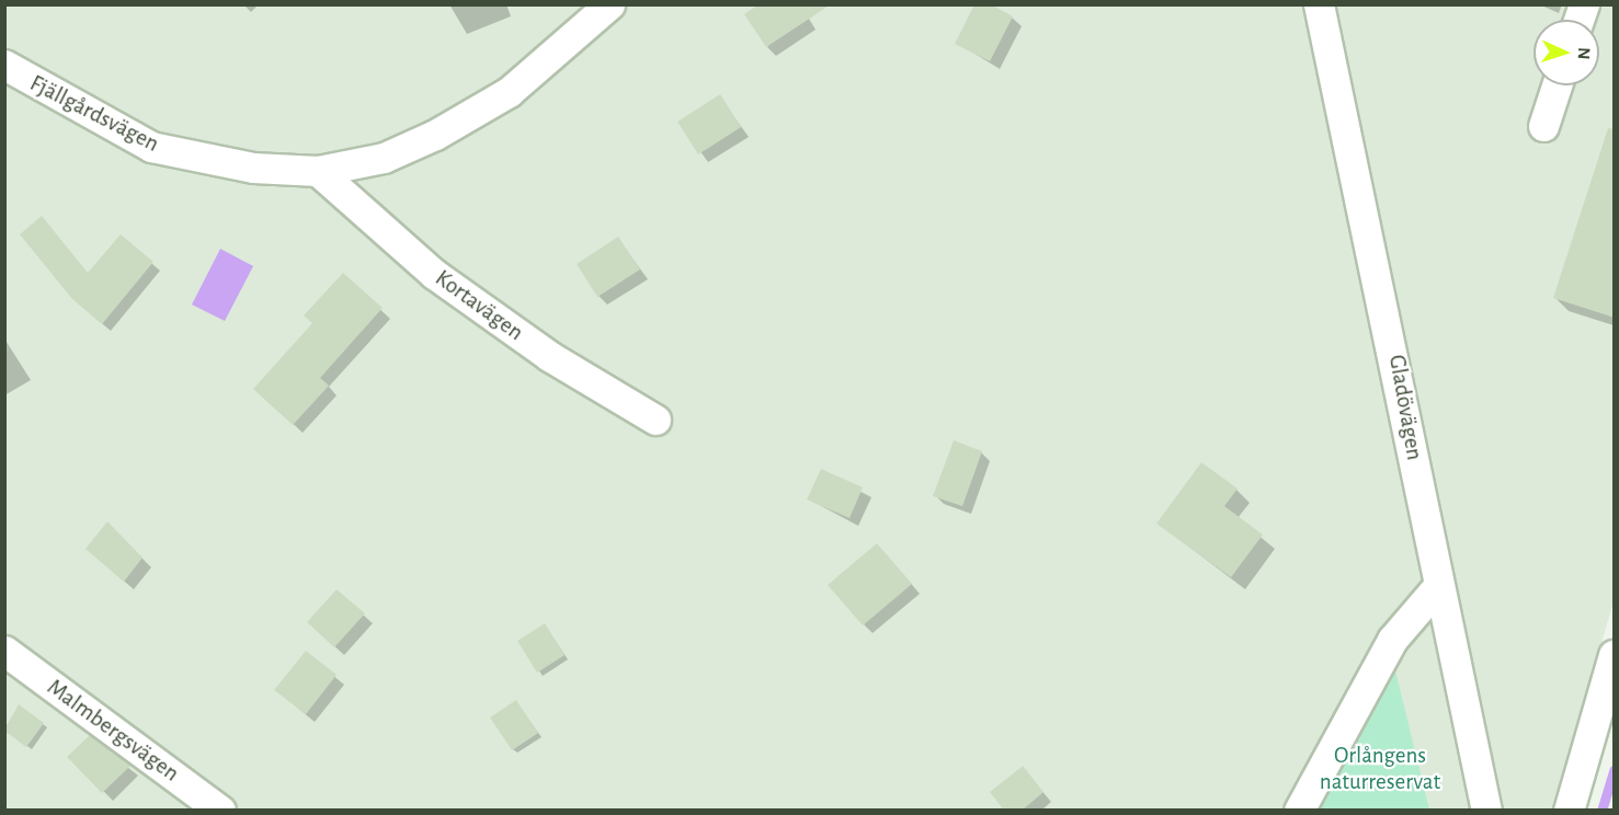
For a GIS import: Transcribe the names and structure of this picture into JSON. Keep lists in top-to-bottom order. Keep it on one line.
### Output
{"streets":{"street":["Fjällgårdsvägen","Kortavägen","Gladövägen","Malmbergsvägen"]},"crossings":[["Fjällgårdsvägen","Kortavägen"]],"parks":["Orlångens naturreservat"],"north":"right"}
